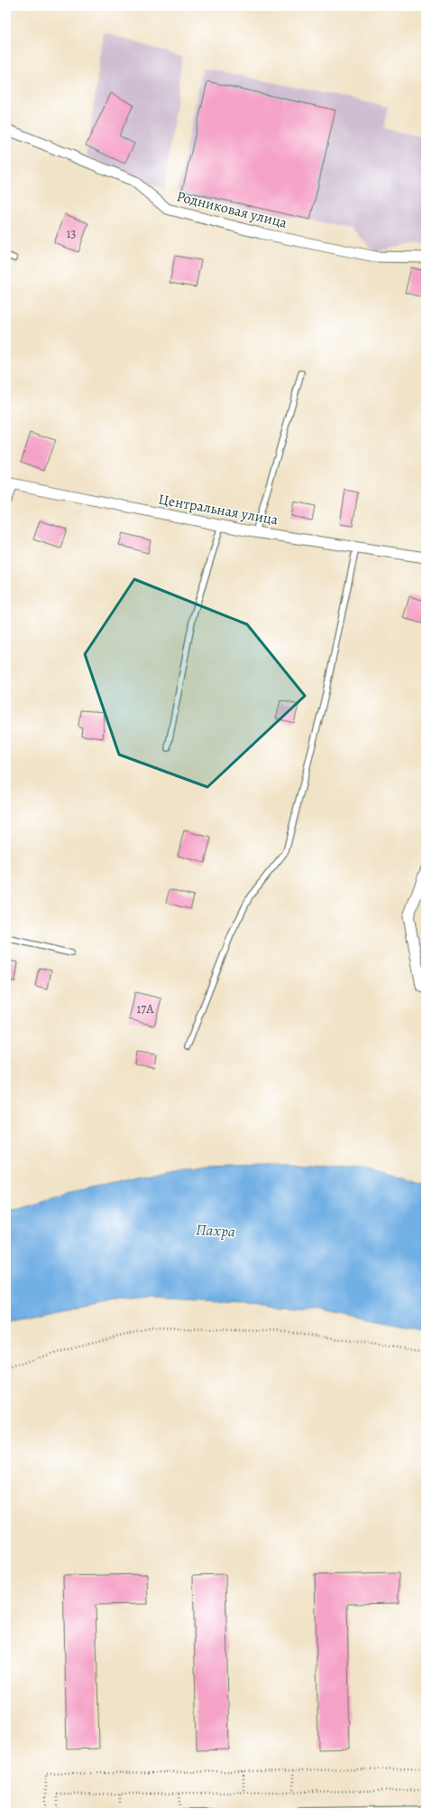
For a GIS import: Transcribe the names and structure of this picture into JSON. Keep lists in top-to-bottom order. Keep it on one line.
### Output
{"streets":{"street":["Родниковая улица","Центральная улица"]},"water":["Пахра"],"house_numbers":["13","17А"]}
